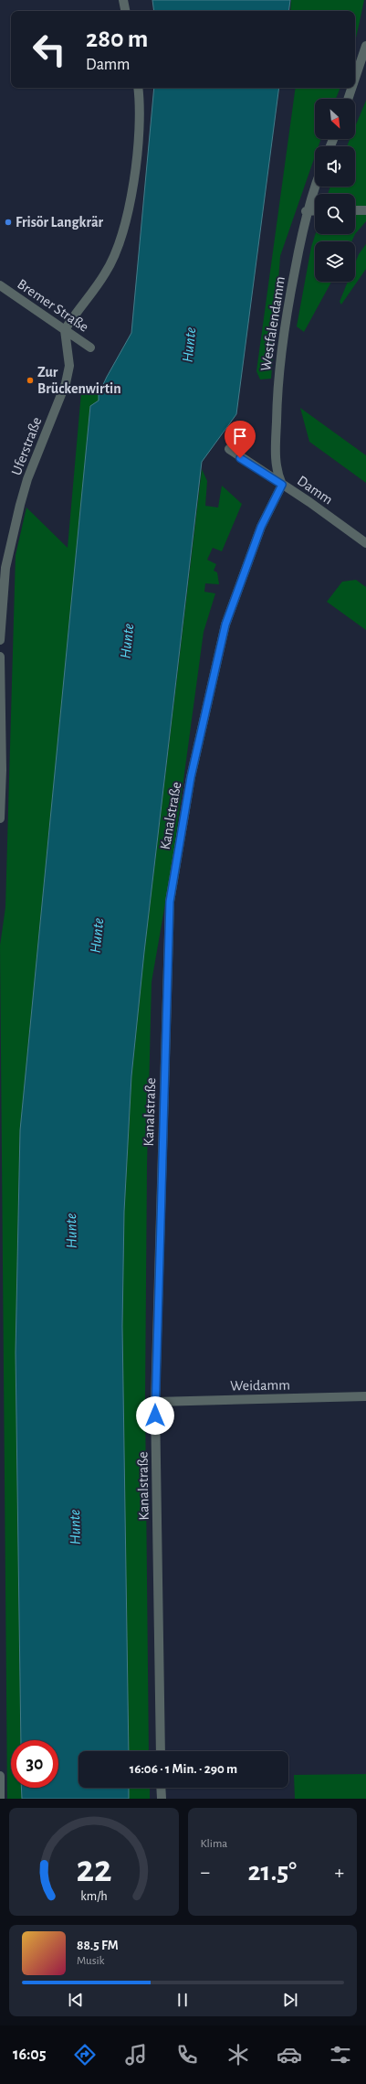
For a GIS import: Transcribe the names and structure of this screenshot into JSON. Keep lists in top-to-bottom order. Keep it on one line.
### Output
{"streets":{"street":["Bremer Straße","Westfalendamm","Uferstraße","Damm","Kanalstraße","Weidamm"]},"crossings":[["Bremer Straße","Uferstraße"],["Westfalendamm","Damm"],["Westfalendamm","Kanalstraße"],["Damm","Kanalstraße"],["Kanalstraße","Weidamm"]],"water":["Hunte"],"places":["Frisör Langkrär","Zur Brückenwirtin"],"north":"bottom right","page":{"turn":["280 m","Damm"],"limit":"30","trip":"16:06 · 1 Min. · 290 m","tile":"Klima","heat":["−","21.5°","+"],"song":["88.5 FM","Musik"],"tabs":"16:05","gauge":["22","km/h"]}}
